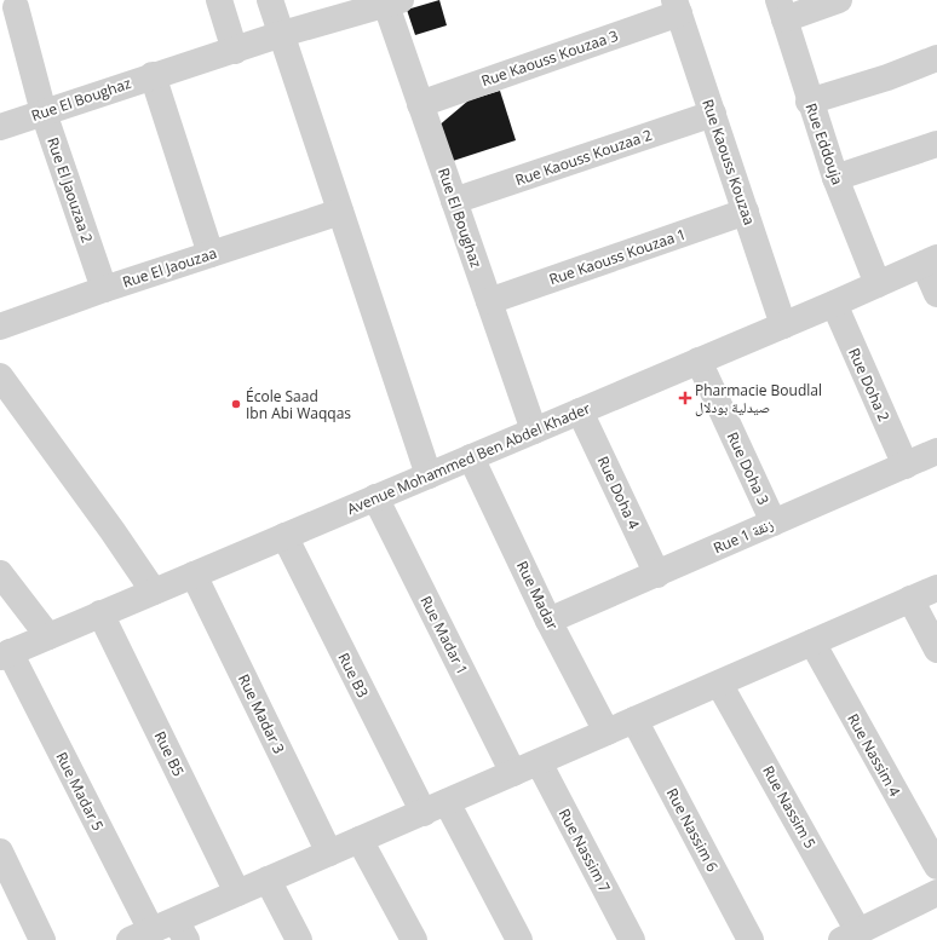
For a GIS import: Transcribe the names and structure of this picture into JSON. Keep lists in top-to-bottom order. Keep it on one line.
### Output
{"streets":{"street":["Rue Kaouss Kouzaa 3","Rue El Boughaz","Rue Eddouja","Rue Kaouss Kouzaa 2","Rue Kaouss Kouzaa","Rue El Jaouzaa 2","Rue Kaouss Kouzaa 1","Rue El Jaouzaa","Rue Doha 2","Avenue Mohammed Ben Abdel Khader","Rue Doha 3","Rue Doha 4","Rue 1 زنقة","Rue Madar","Rue Madar 1","Rue B3","Rue Madar 3","Rue B5","Rue Nassim 4","Rue Madar 5","Rue Nassim 5","Rue Nassim 6","Rue Nassim 7"]},"crossings":[["Rue Kaouss Kouzaa 3","Rue El Boughaz"],["Rue Kaouss Kouzaa 3","Rue Kaouss Kouzaa"],["Rue El Boughaz","Rue Kaouss Kouzaa 2"],["Rue El Boughaz","Rue El Jaouzaa 2"],["Rue El Boughaz","Rue Kaouss Kouzaa 1"],["Rue El Boughaz","Avenue Mohammed Ben Abdel Khader"],["Rue Eddouja","Avenue Mohammed Ben Abdel Khader"],["Rue Kaouss Kouzaa 2","Rue Kaouss Kouzaa"],["Rue Kaouss Kouzaa","Rue Kaouss Kouzaa 1"],["Rue Kaouss Kouzaa","Avenue Mohammed Ben Abdel Khader"],["Rue El Jaouzaa 2","Rue El Jaouzaa"],["Rue Doha 2","Avenue Mohammed Ben Abdel Khader"],["Rue Doha 2","Rue 1 زنقة"],["Avenue Mohammed Ben Abdel Khader","Rue Doha 3"],["Avenue Mohammed Ben Abdel Khader","Rue Doha 4"],["Avenue Mohammed Ben Abdel Khader","Rue Madar"],["Avenue Mohammed Ben Abdel Khader","Rue Madar 1"],["Avenue Mohammed Ben Abdel Khader","Rue B3"],["Avenue Mohammed Ben Abdel Khader","Rue Madar 3"],["Avenue Mohammed Ben Abdel Khader","Rue B5"],["Avenue Mohammed Ben Abdel Khader","Rue Madar 5"],["Rue Doha 3","Rue 1 زنقة"],["Rue Doha 4","Rue 1 زنقة"],["Rue 1 زنقة","Rue Madar"]],"places":{"health":["Pharmacie Boudlal صيدلية بودلال"],"other":["École Saad Ibn Abi Waqqas"]}}
